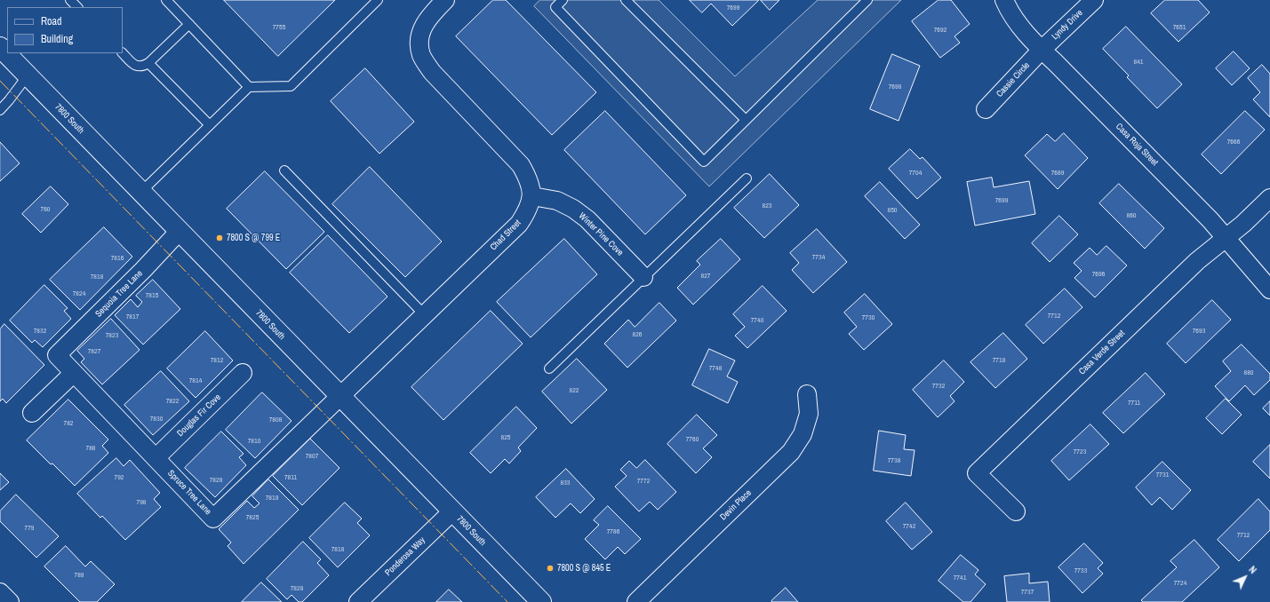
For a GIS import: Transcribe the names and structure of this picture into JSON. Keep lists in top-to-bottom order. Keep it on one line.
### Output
{"streets":{"main road":["7800 South"],"street":["Lyndy Drive","Cassie Circle","Casa Roja Street","Winter Pine Cove","Chad Street","Sequoia Tree Lane","Casa Verde Street","Douglas Fir Cove","Spruce Tree Lane","Devin Place","Ponderosa Way"]},"crossings":[["Lyndy Drive","Cassie Circle"],["Lyndy Drive","Casa Roja Street"],["Cassie Circle","Casa Roja Street"],["7800 South","Chad Street"],["7800 South","Sequoia Tree Lane"],["7800 South","Spruce Tree Lane"],["7800 South","Ponderosa Way"],["Casa Roja Street","Casa Verde Street"],["Winter Pine Cove","Chad Street"],["Chad Street","Spruce Tree Lane"],["Sequoia Tree Lane","Spruce Tree Lane"],["Douglas Fir Cove","Spruce Tree Lane"]],"places":["7800 S @ 799 E","7800 S @ 845 E"],"house_numbers":["7699","7755","7651","7692","841","7698","7666","7704","7689","7699","823","760","850","860","7734","7816","7696","827","7818","7824","7815","7712","7817","7730","7740","7832","7693","826","7823","7827","7812","7718","7748","880","7814","7732","822","7822","7711","7830","7808","782","825","7760","7810","788","7723","7807","7738","7731","792","7811","7828","7772","833","7819","798","7825","7742","779","7786","7712","7818","7733","789","7741","7724","7828","7737"],"legend":["Road","Building"],"north":"top right"}
